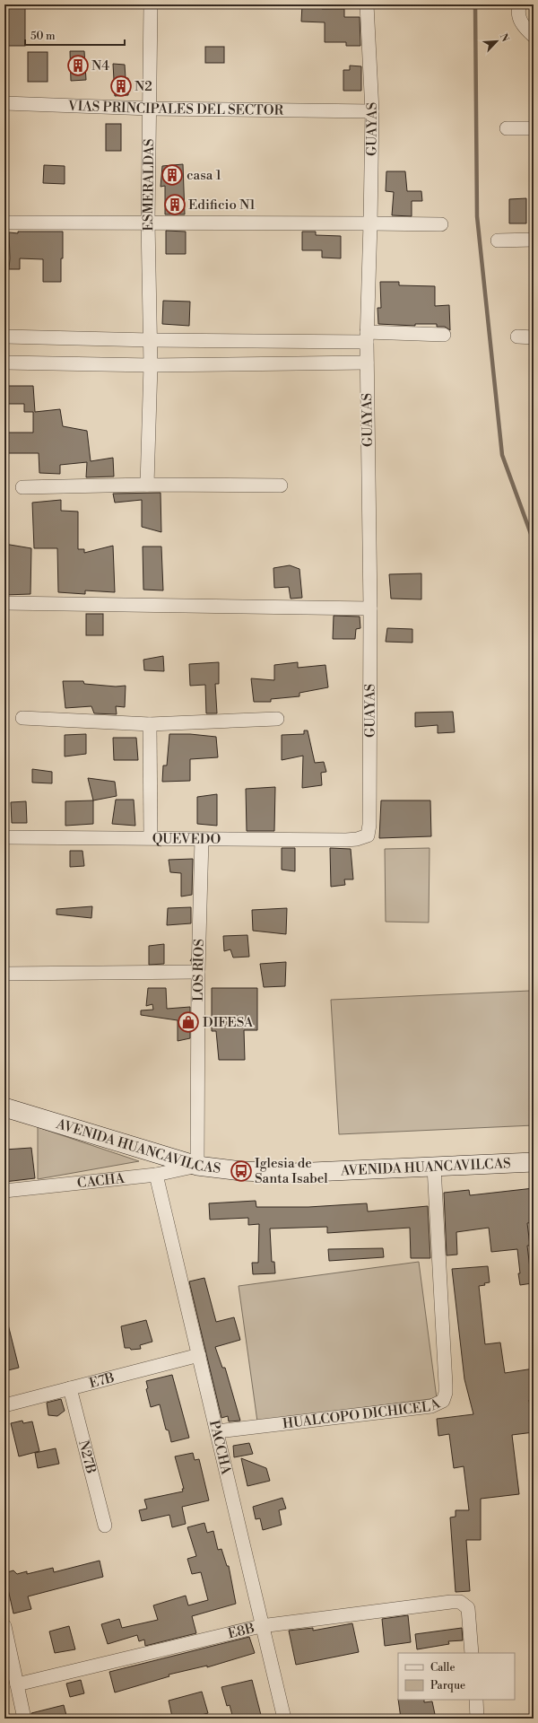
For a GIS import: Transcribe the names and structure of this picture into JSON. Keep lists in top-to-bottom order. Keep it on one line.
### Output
{"streets":{"street":["VIAS PRINCIPALES DEL SECTOR","GUAYAS","QUEVEDO","LOS RÌOS","AVENIDA HUANCAVILCAS","CACHA","E7B","HUALCOPO DICHICELA","PACCHA","N27B","E8B"]},"crossings":[["VIAS PRINCIPALES DEL SECTOR","GUAYAS"],["GUAYAS","QUEVEDO"],["QUEVEDO","LOS RÌOS"],["LOS RÌOS","AVENIDA HUANCAVILCAS"],["LOS RÌOS","CACHA"],["AVENIDA HUANCAVILCAS","CACHA"],["AVENIDA HUANCAVILCAS","HUALCOPO DICHICELA"],["CACHA","PACCHA"],["E7B","PACCHA"],["E7B","N27B"],["HUALCOPO DICHICELA","PACCHA"],["PACCHA","E8B"]],"places":{"building":["N4","N2","casa 1","Edificio N1"],"shop":["DIFESA"],"bus stop":["Iglesia de Santa Isabel"]},"legend":["Calle","Parque"],"scale_bar":"50 m","north":"top right"}
